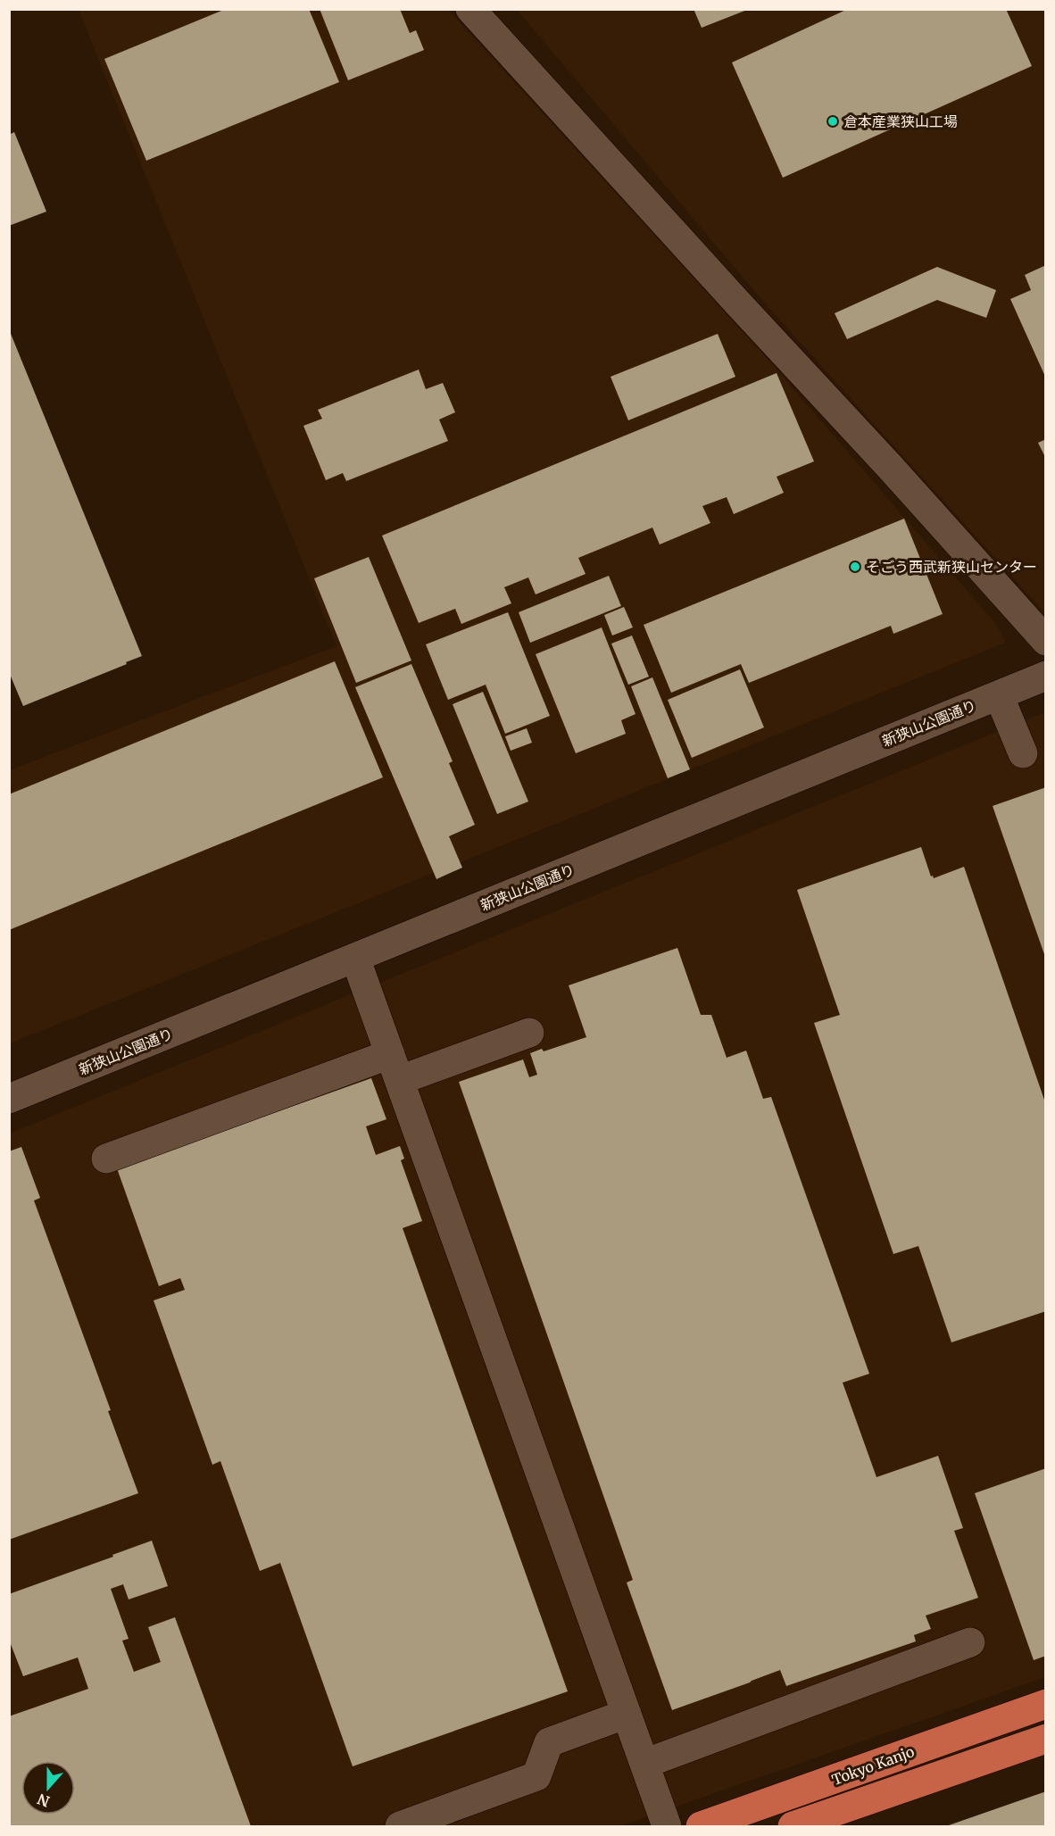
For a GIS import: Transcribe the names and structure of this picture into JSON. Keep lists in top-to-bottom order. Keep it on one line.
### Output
{"streets":{"highway":["Tokyo Kanjo"],"street":["新狭山公園通り"]},"places":["倉本産業狭山工場","そごう西武新狭山センター"],"north":"bottom"}
